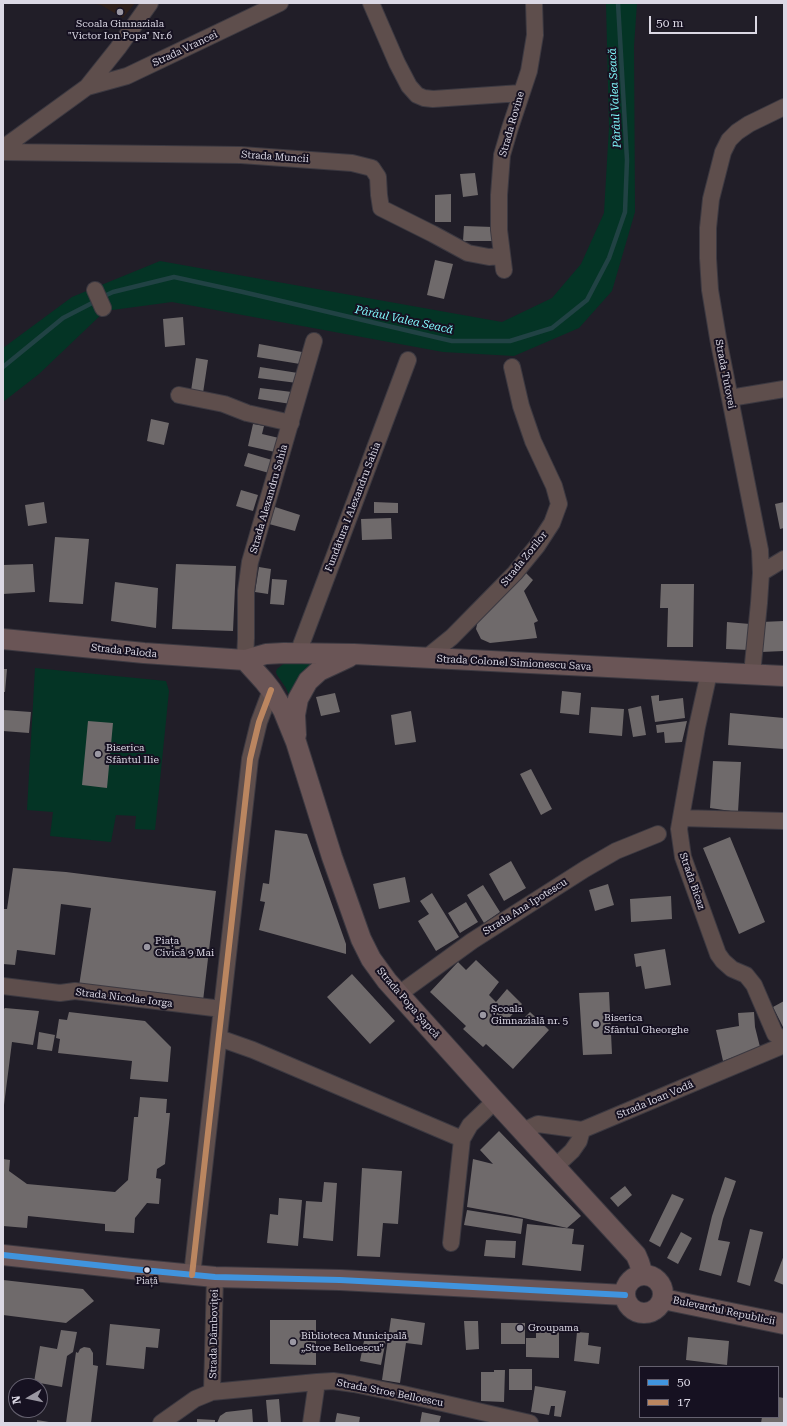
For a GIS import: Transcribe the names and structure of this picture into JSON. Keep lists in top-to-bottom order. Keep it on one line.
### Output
{"streets":{"main road":["Strada Paloda","Strada Colonel Simionescu Sava","Strada Popa Șapcă","Bulevardul Republicii"],"street":["Strada Vrancei","Strada Rovine","Strada Muncii","Strada Tutovei","Strada Alexandru Sahia","Fundătura I Alexandru Sahia","Strada Zorilor","Strada Bicaz","Strada Ana Ipotescu","Strada Nicolae Iorga","Strada Ioan Vodă","Strada Dâmboviței","Strada Stroe Belloescu"]},"crossings":[["Strada Rovine","Strada Muncii"],["Strada Tutovei","Strada Colonel Simionescu Sava"],["Strada Alexandru Sahia","Strada Paloda"],["Strada Alexandru Sahia","Strada Colonel Simionescu Sava"],["Strada Alexandru Sahia","Strada Popa Șapcă"],["Fundătura I Alexandru Sahia","Strada Colonel Simionescu Sava"],["Strada Zorilor","Strada Colonel Simionescu Sava"],["Strada Paloda","Strada Colonel Simionescu Sava"],["Strada Paloda","Strada Popa Șapcă"],["Strada Colonel Simionescu Sava","Strada Bicaz"],["Strada Colonel Simionescu Sava","Strada Popa Șapcă"],["Strada Ana Ipotescu","Strada Popa Șapcă"],["Strada Popa Șapcă","Bulevardul Republicii"],["Strada Dâmboviței","Strada Stroe Belloescu"]],"water":["Pârâul Valea Seacă"],"places":["Scoala Gimnaziala \"Victor Ion Popa\" Nr.6","Biserica Sfântul Ilie","Piața Civică 9 Mai","Școala Gimnazială nr. 5","Biserica Sfântul Gheorghe","Piață","Groupama","Biblioteca Municipală „Stroe Belloescu”"],"lines":["transit line 17","transit line 50"],"legend":["50","17"],"scale_bar":"50 m","north":"left"}
